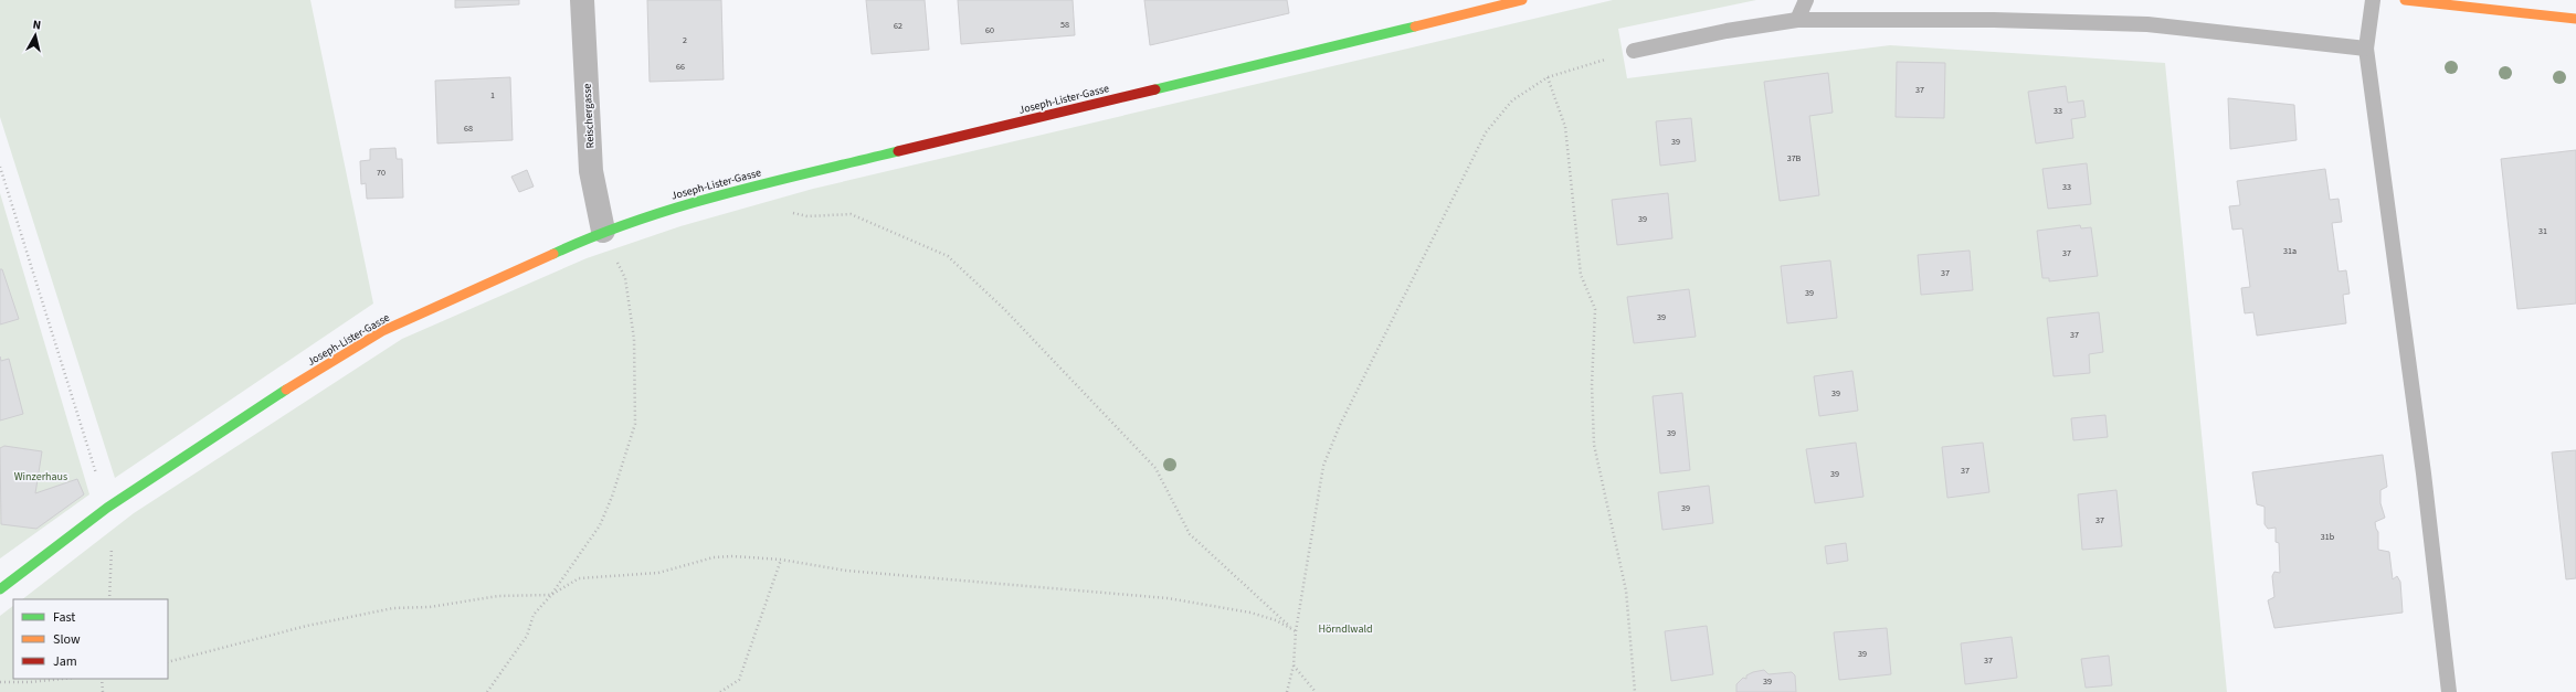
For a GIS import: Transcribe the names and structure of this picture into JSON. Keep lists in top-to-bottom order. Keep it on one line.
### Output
{"streets":{"street":["Joseph-Lister-Gasse","Reischergasse"]},"crossings":[["Joseph-Lister-Gasse","Reischergasse"]],"parks":["Winzerhaus","Hörndlwald"],"house_numbers":["58","62","60","2","66","37","1","33","68","39","37B","70","33","39","31","31a","37","37","39","39","37","39","39","37","39","39","37","31b","39","37","39"],"legend":["Fast","Slow","Jam"],"north":"top"}
